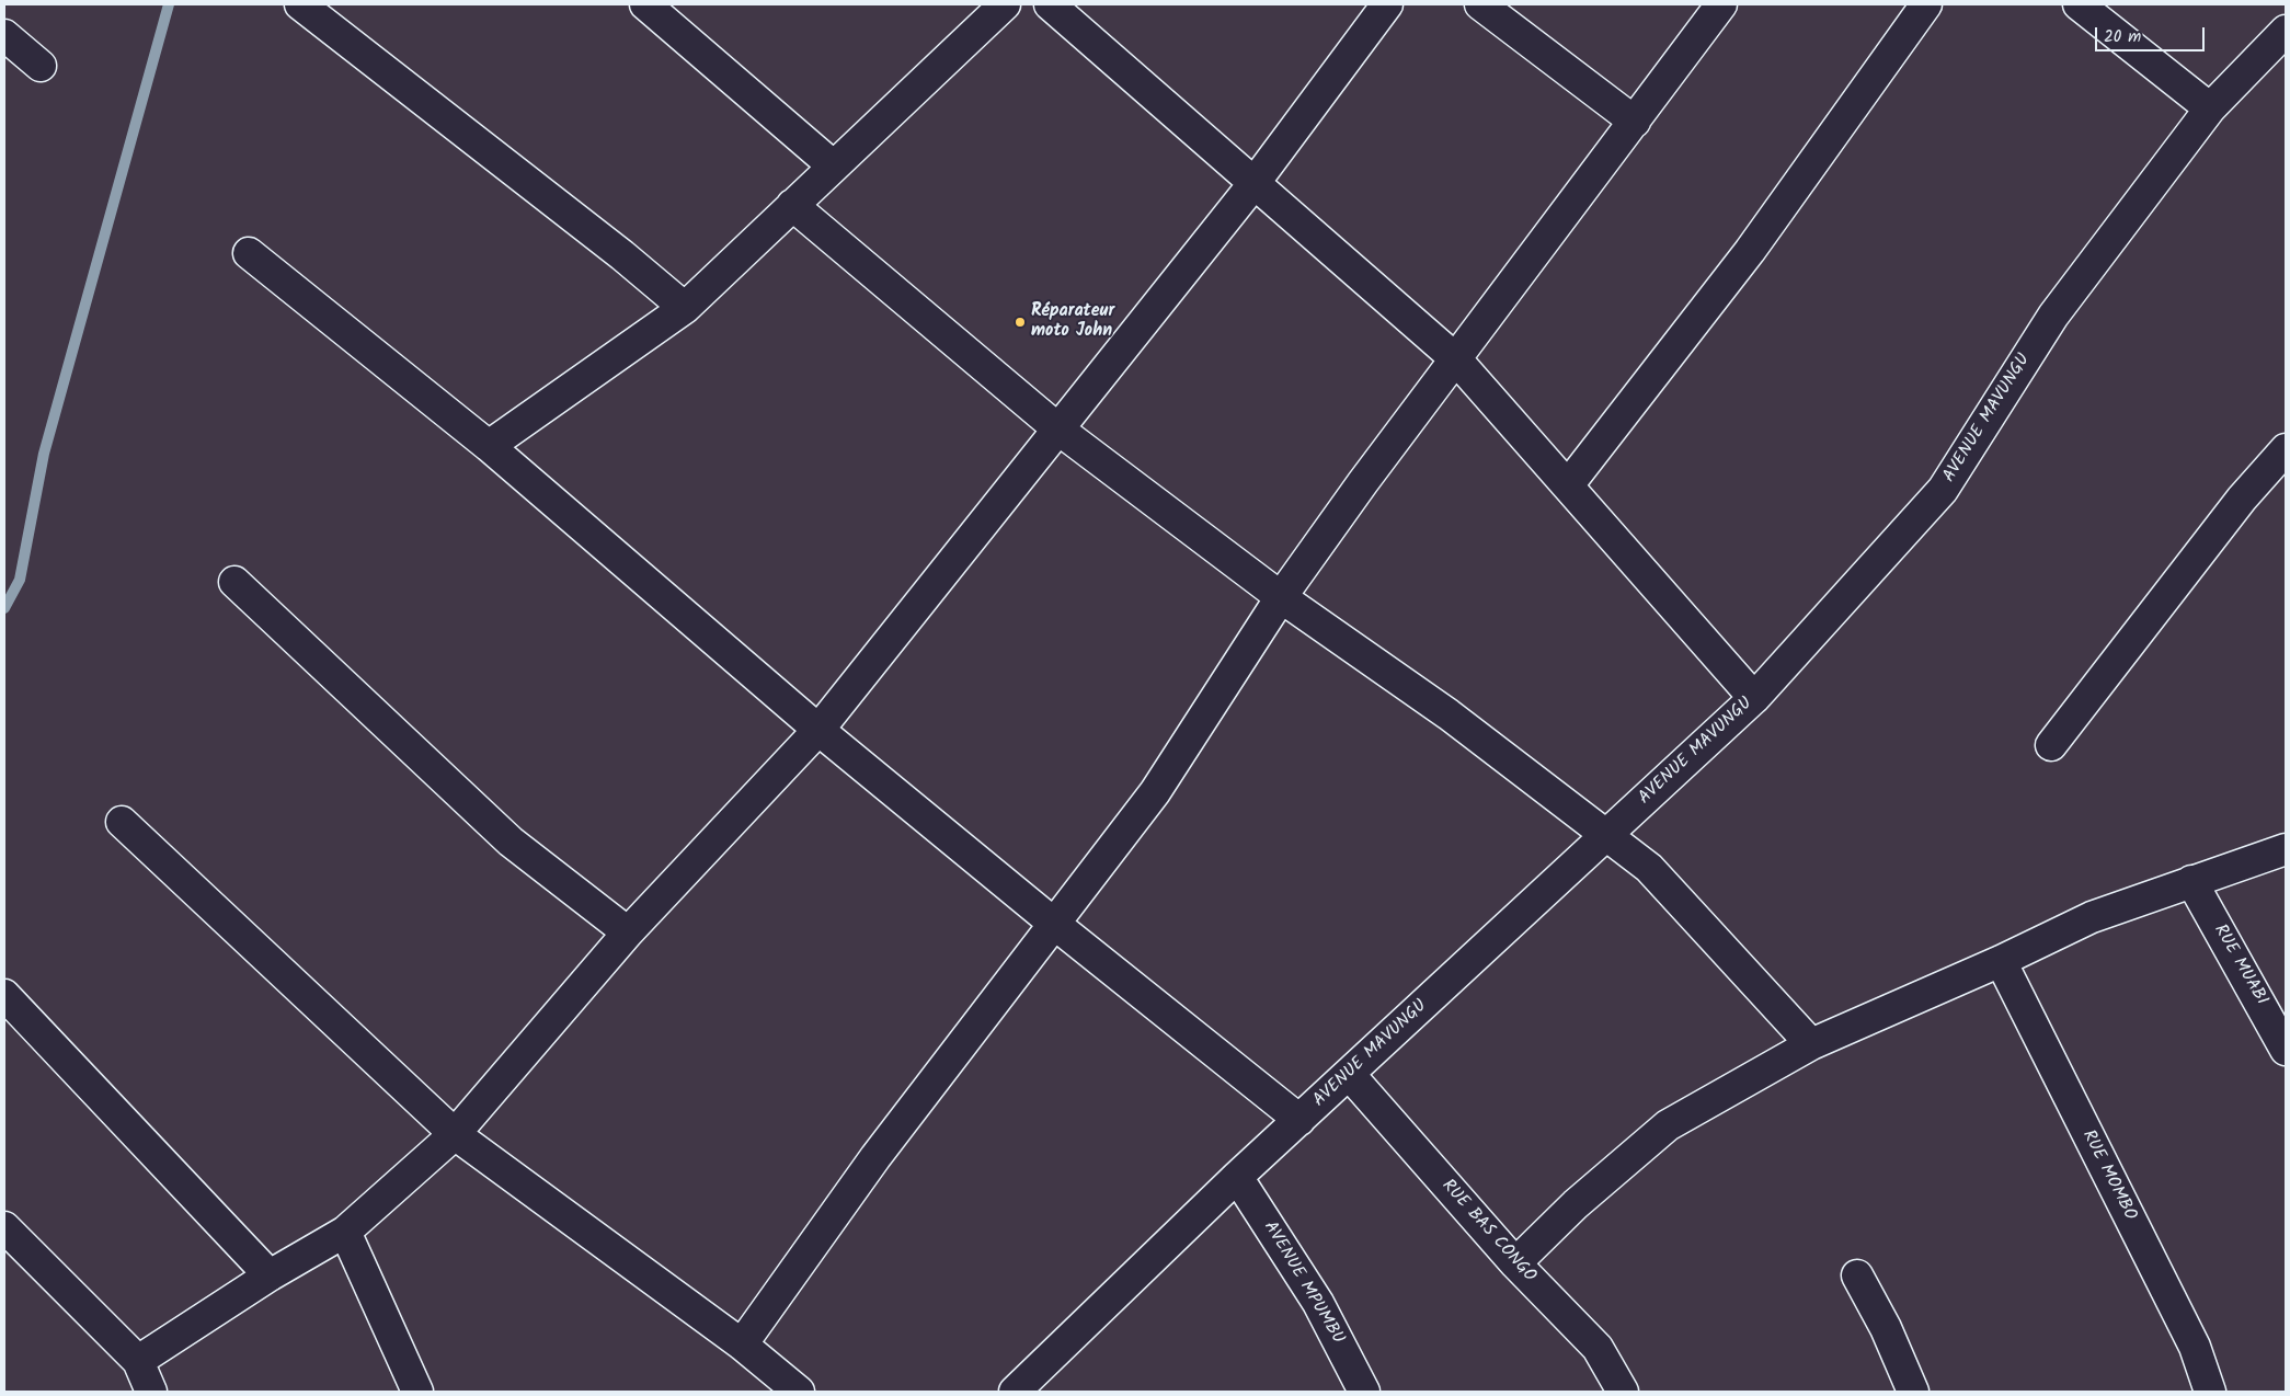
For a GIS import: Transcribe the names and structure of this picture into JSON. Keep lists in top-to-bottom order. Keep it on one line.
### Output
{"streets":{"street":["AVENUE MAVUNGU","RUE MUABI","RUE MOMBO","RUE BAS CONGO","AVENUE MPUMBU"]},"crossings":[["AVENUE MAVUNGU","RUE BAS CONGO"],["AVENUE MAVUNGU","AVENUE MPUMBU"]],"places":["Réparateur moto John"],"scale_bar":"20 m"}
